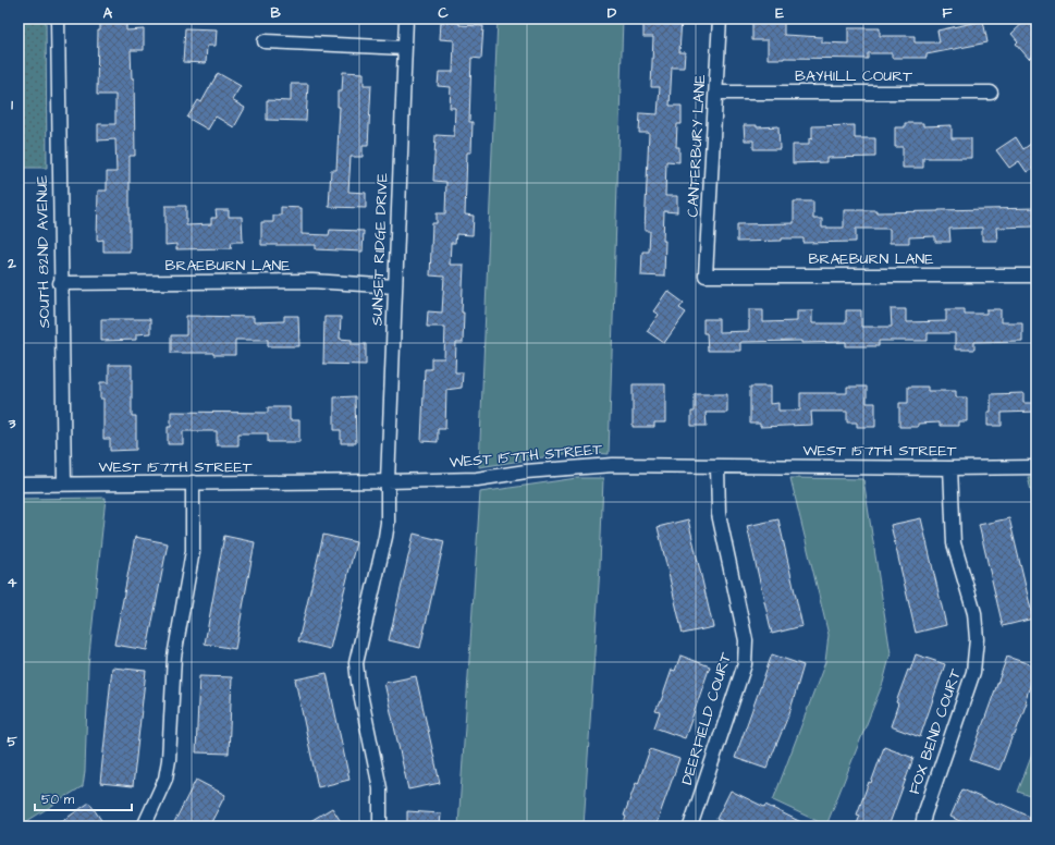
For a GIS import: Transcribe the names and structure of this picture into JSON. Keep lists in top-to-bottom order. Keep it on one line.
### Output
{"streets":{"street":["BAYHILL COURT","CANTERBURY LANE","SUNSET RIDGE DRIVE","SOUTH 82ND AVENUE","BRAEBURN LANE","WEST 157TH STREET","DEERFIELD COURT","FOX BEND COURT"]},"crossings":[["BAYHILL COURT","CANTERBURY LANE"],["CANTERBURY LANE","BRAEBURN LANE"],["SUNSET RIDGE DRIVE","BRAEBURN LANE"],["SUNSET RIDGE DRIVE","WEST 157TH STREET"],["SOUTH 82ND AVENUE","BRAEBURN LANE"],["SOUTH 82ND AVENUE","WEST 157TH STREET"],["WEST 157TH STREET","DEERFIELD COURT"],["WEST 157TH STREET","FOX BEND COURT"]],"scale_bar":"50 m","grid":{"columns":["A","B","C","D","E","F"],"rows":["1","2","3","4","5"]}}
